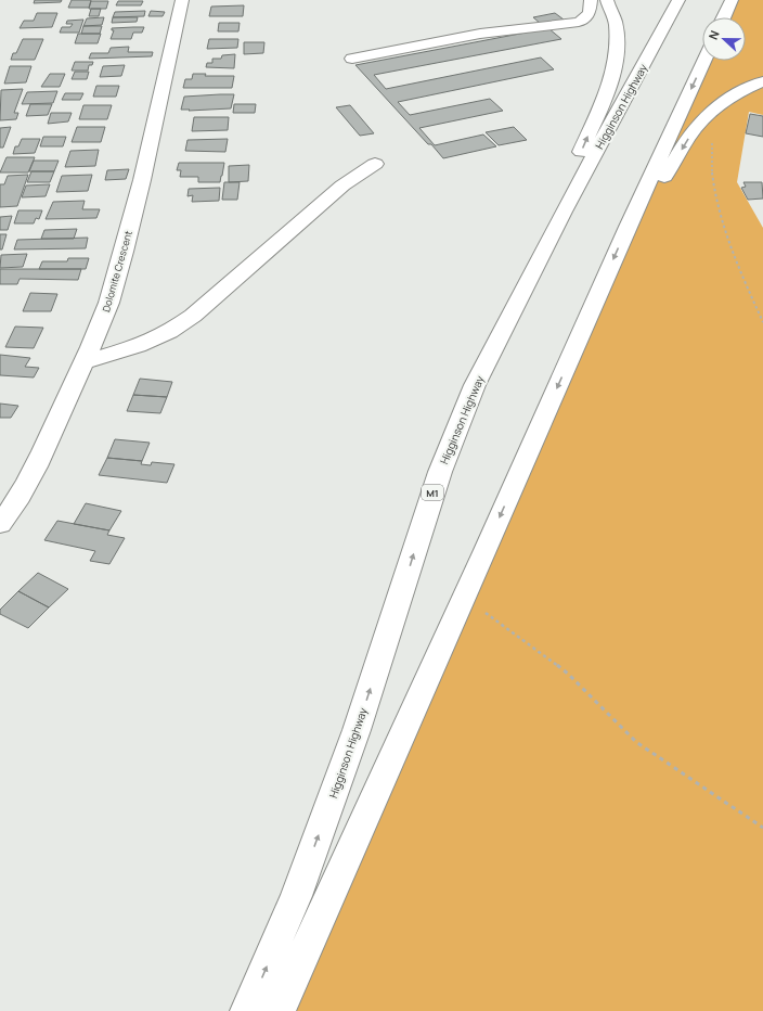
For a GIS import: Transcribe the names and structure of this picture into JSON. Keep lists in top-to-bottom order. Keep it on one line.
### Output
{"streets":{"main road":["Higginson Highway","Dolomite Crescent","M1"]},"north":"left"}
